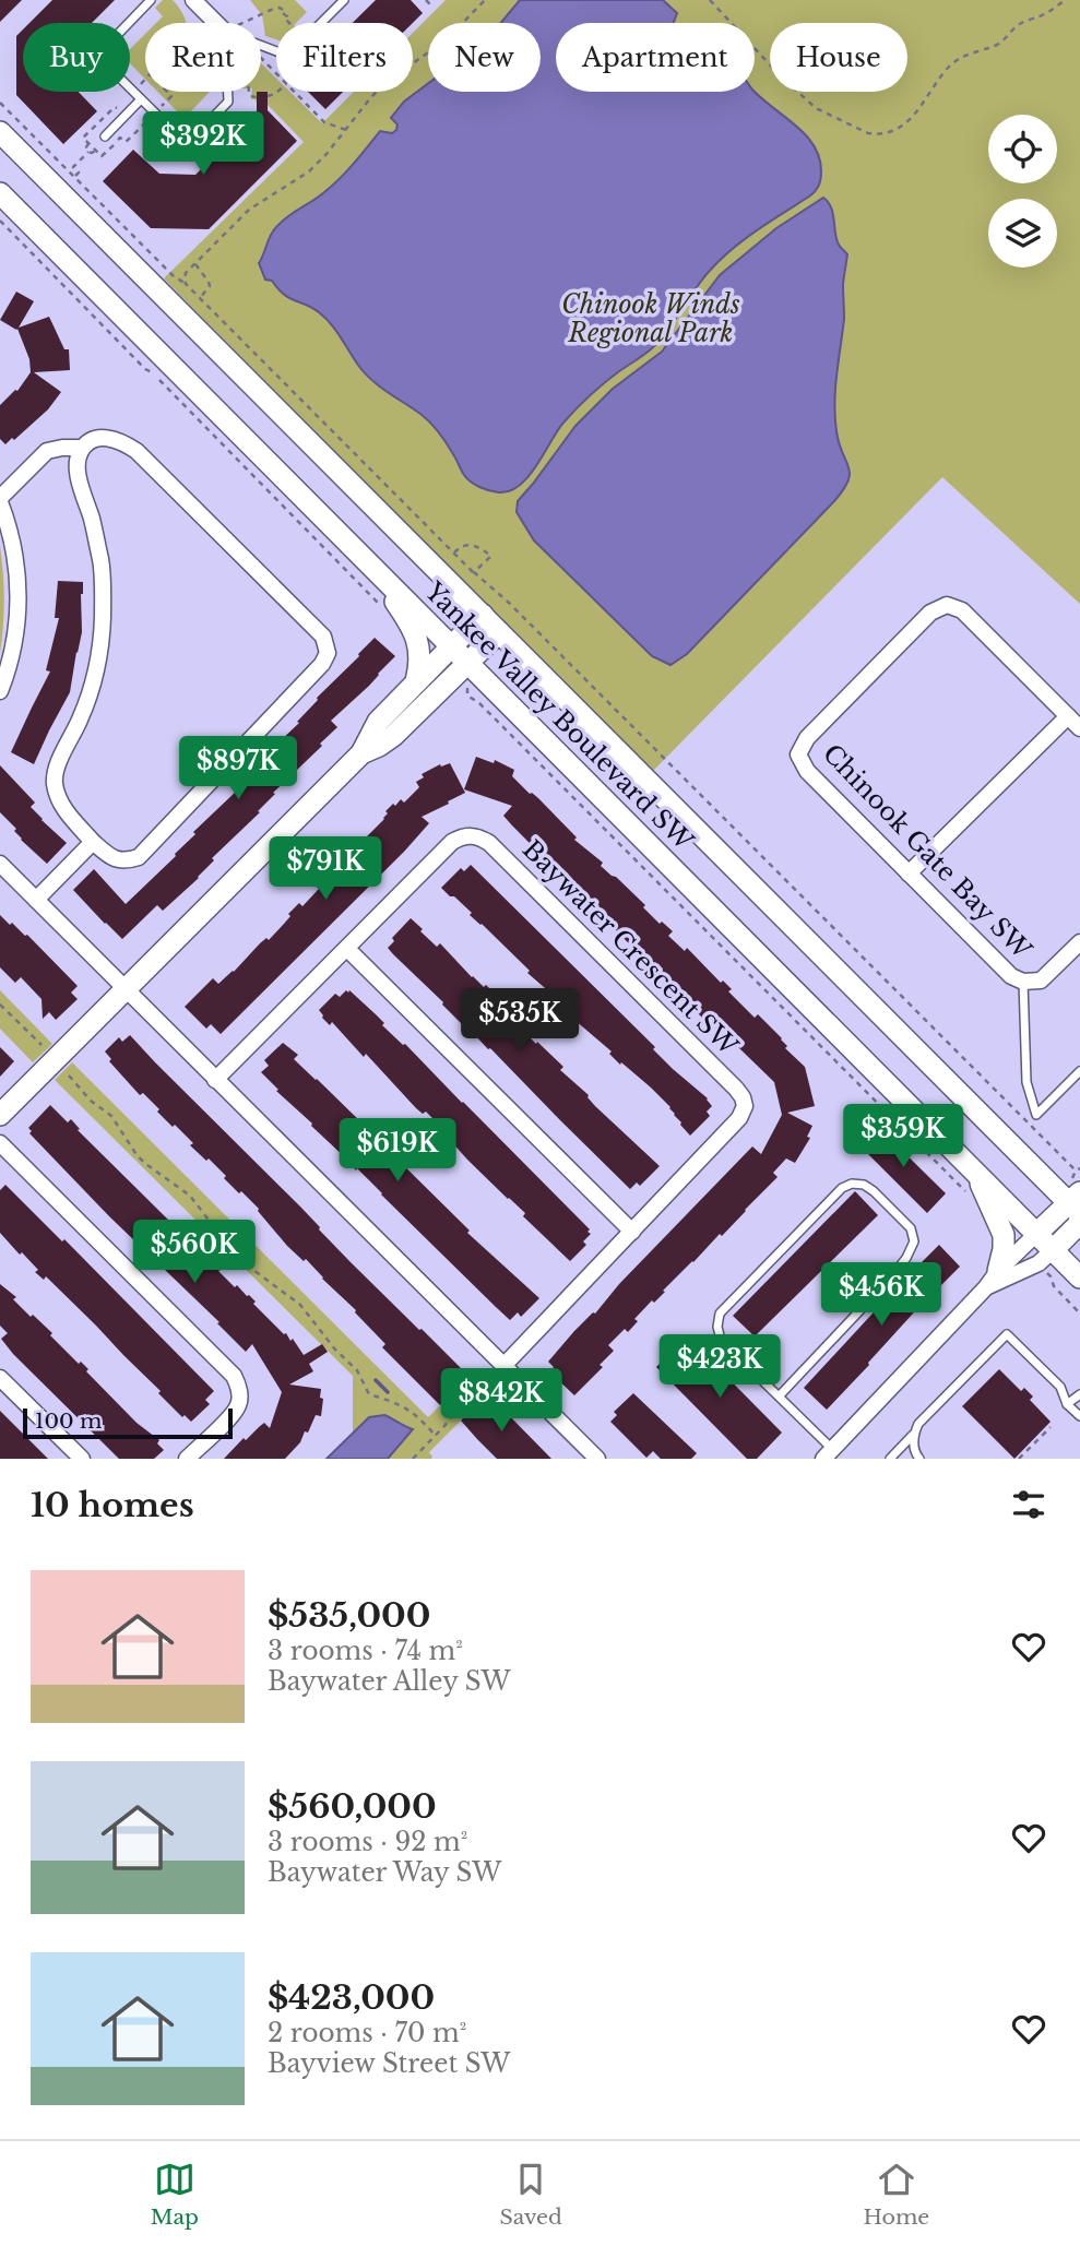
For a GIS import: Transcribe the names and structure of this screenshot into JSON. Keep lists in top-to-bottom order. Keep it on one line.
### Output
{"streets":{"main road":["Yankee Valley Boulevard SW"],"street":["Chinook Gate Bay SW","Baywater Crescent SW"]},"parks":["Chinook Winds Regional Park"],"scale_bar":"100 m","page":{"chip":["Buy","Rent","Filters","New","Apartment","House"],"price":["$392K","$897K","$791K","$535K","$359K","$619K","$560K","$456K","$423K","$842K"],"scale":"100 m","heading":"10 homes","list":[{"name":"$535,000","note":"3 rooms · 74 m² · Baywater Alley SW"},{"name":"$560,000","note":"3 rooms · 92 m² · Baywater Way SW"},{"name":"$423,000","note":"2 rooms · 70 m² · Bayview Street SW"}],"tabs":["Map","Saved","Home"]}}
